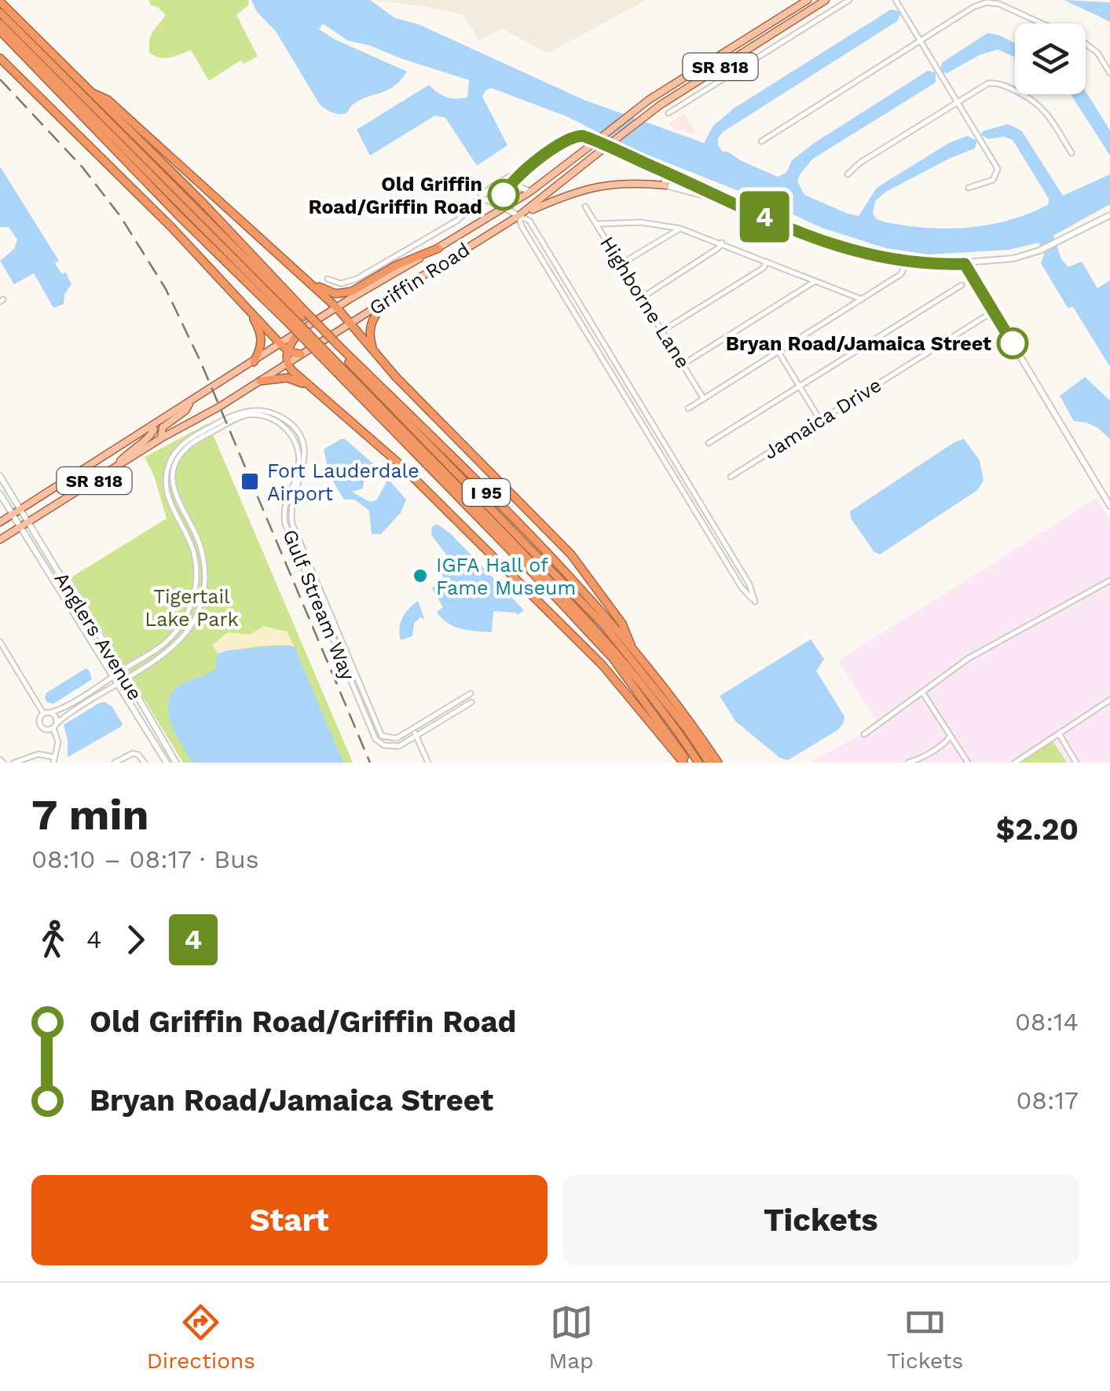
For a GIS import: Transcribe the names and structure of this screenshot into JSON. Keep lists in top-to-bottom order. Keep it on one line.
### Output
{"streets":{"highway":["I 95"],"main road":["SR 818","Griffin Road"],"street":["Highborne Lane","Jamaica Drive","Gulf Stream Way","Anglers Avenue"]},"crossings":[["SR 818","Anglers Avenue"],["Griffin Road","Anglers Avenue"],["Gulf Stream Way","Anglers Avenue"]],"parks":["Tigertail Lake Park"],"places":{"other":["Old Griffin Road/Griffin Road","Bryan Road/Jamaica Street","IGFA Hall of Fame Museum"],"transit":["Fort Lauderdale Airport"]},"lines":["bus line 4"],"page":{"on_map":"4","heading":["7 min","08:10 – 08:17 · Bus","$2.20"],"legs":["4","4"],"list":[{"name":"Old Griffin Road/Griffin Road","value":"08:14"},{"name":"Bryan Road/Jamaica Street","value":"08:17"}],"buttons":["Start","Tickets"],"tabs":["Directions","Map","Tickets"]}}
